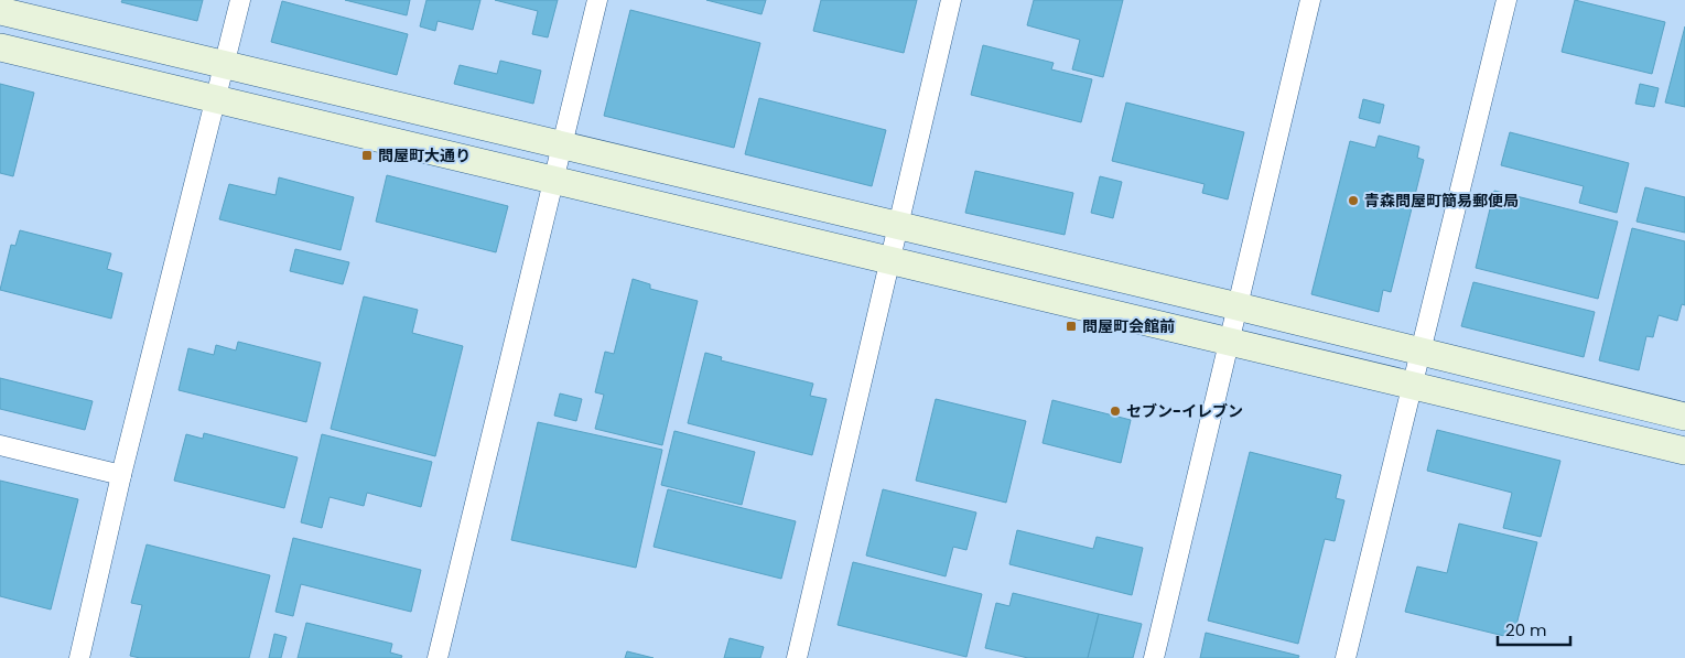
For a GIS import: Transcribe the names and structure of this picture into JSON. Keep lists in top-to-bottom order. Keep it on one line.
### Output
{"places":{"transit":["問屋町大通り","問屋町会館前"],"other":["青森問屋町簡易郵便局","セブン-イレブン"]},"scale_bar":"20 m"}
